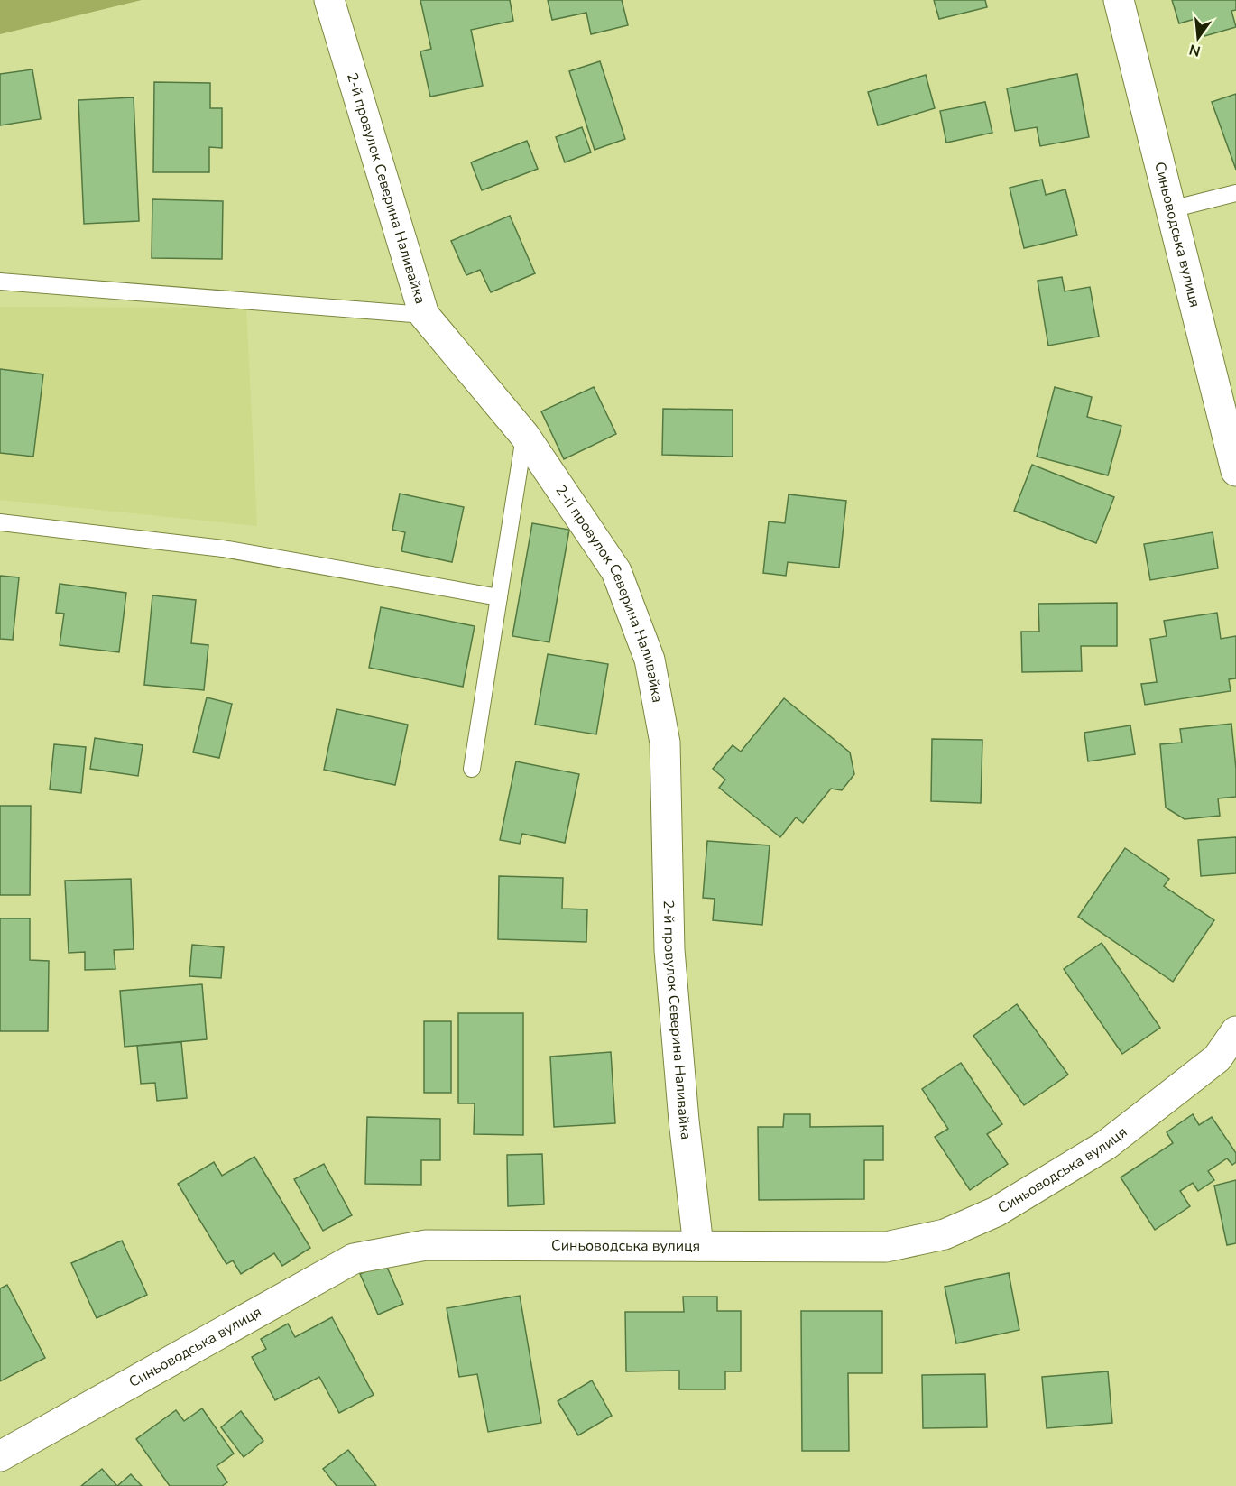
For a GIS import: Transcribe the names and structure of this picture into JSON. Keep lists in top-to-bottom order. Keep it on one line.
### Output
{"streets":{"street":["2-й провулок Северина Наливайка","Синьоводська вулиця"]},"crossings":[["2-й провулок Северина Наливайка","Синьоводська вулиця"]],"north":"bottom"}
